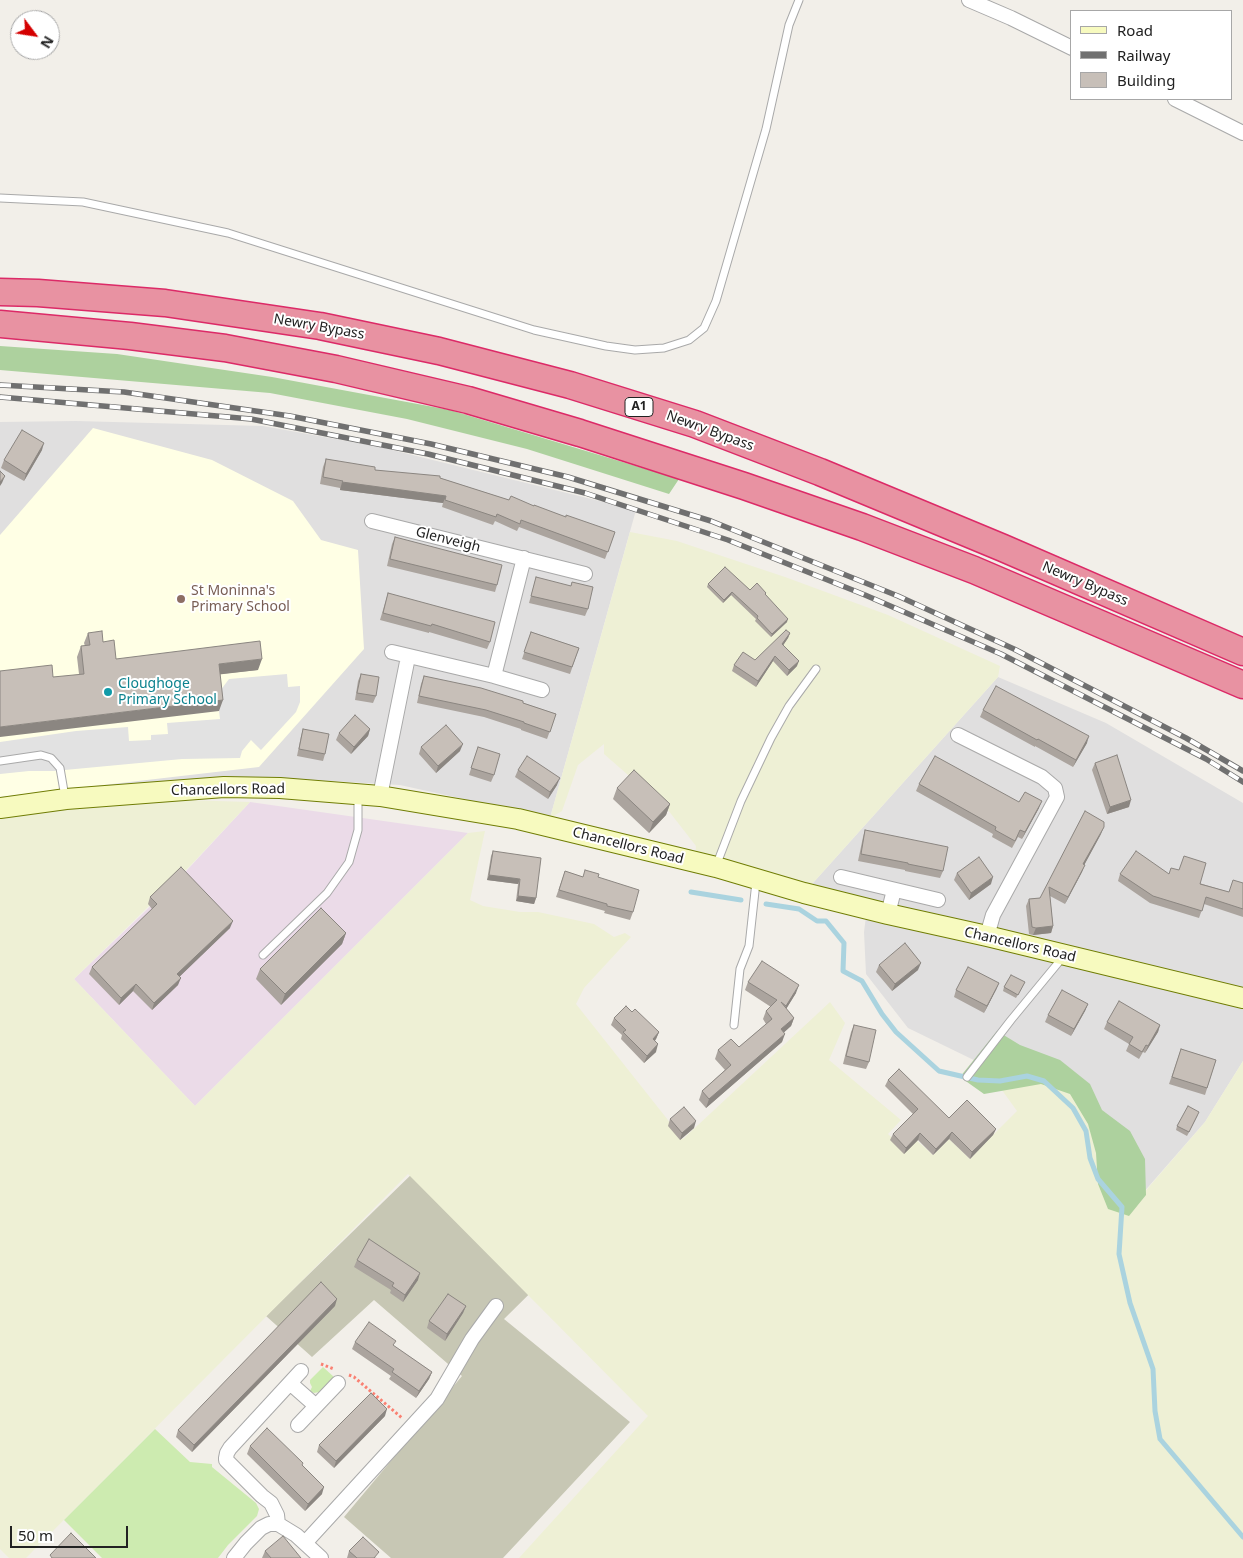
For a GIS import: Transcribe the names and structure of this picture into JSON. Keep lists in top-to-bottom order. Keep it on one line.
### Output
{"streets":{"highway":["Newry Bypass","A1"],"street":["Glenveigh","Chancellors Road"]},"places":["St Moninna's Primary School","Cloughoge Primary School"],"legend":["Road","Railway","Building"],"scale_bar":"50 m","north":"bottom right"}
